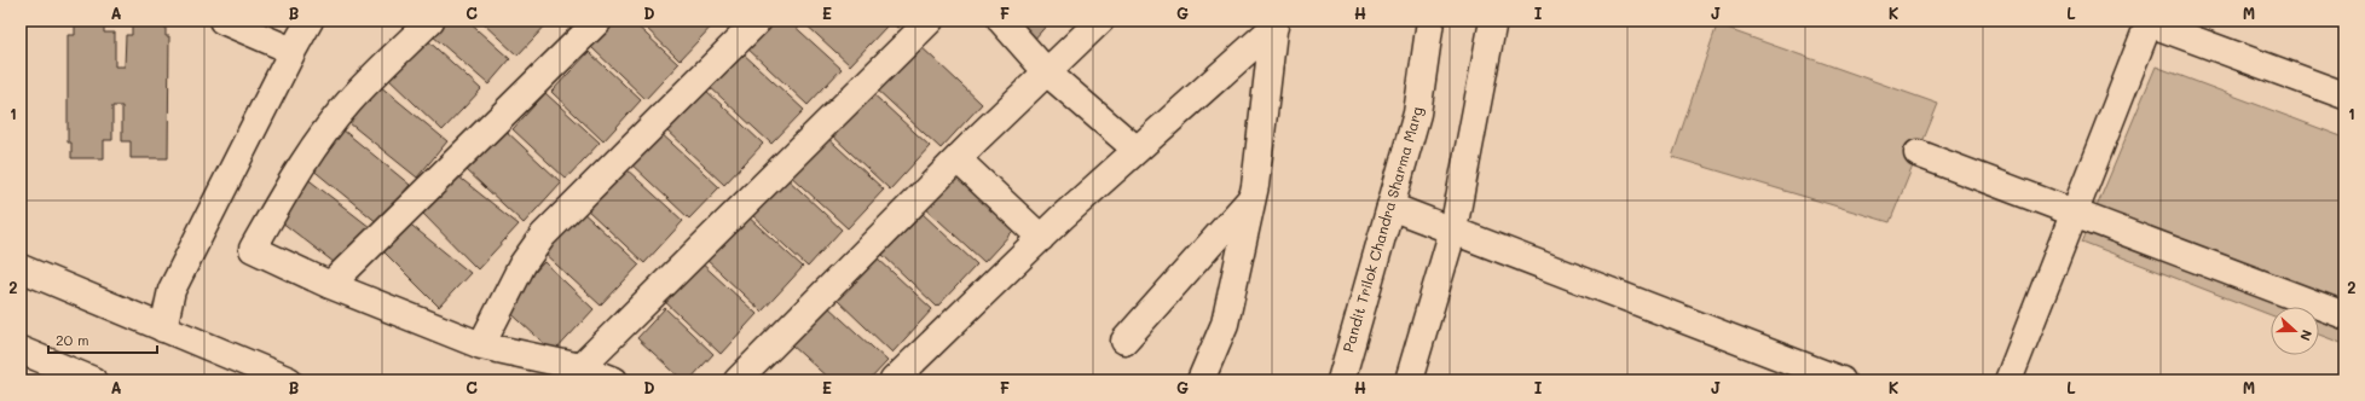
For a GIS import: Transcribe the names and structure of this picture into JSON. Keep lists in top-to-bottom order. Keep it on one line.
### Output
{"streets":{"street":["Pandit Trilok Chandra Sharma Marg"]},"scale_bar":"20 m","north":"right","grid":{"columns":["A","B","C","D","E","F","G","H","I","J","K","L","M"],"rows":["1","2"]}}
